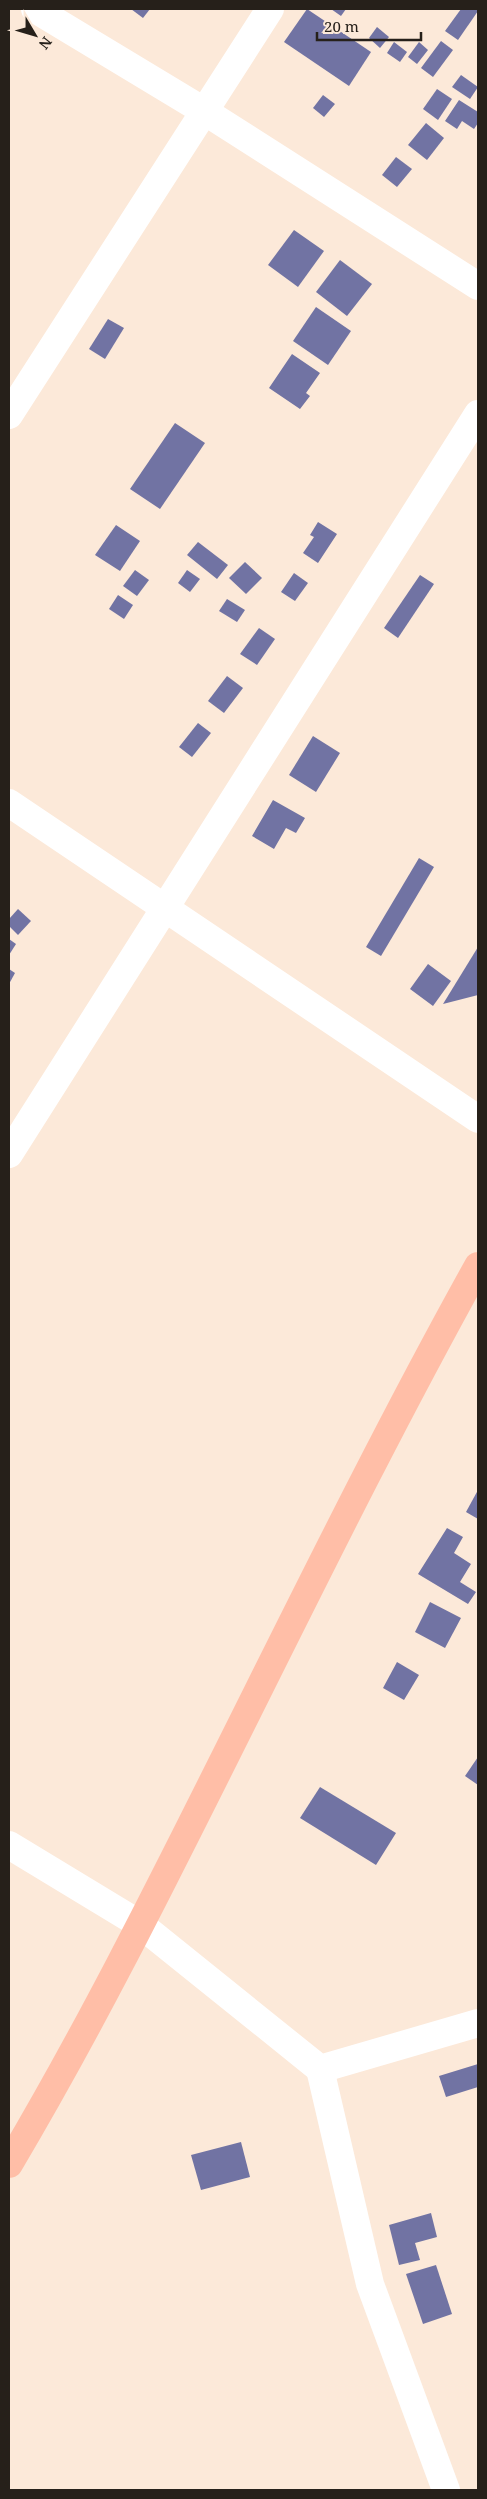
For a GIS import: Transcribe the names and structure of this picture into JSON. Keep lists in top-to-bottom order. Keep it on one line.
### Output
{"scale_bar":"20 m","north":"bottom right"}
